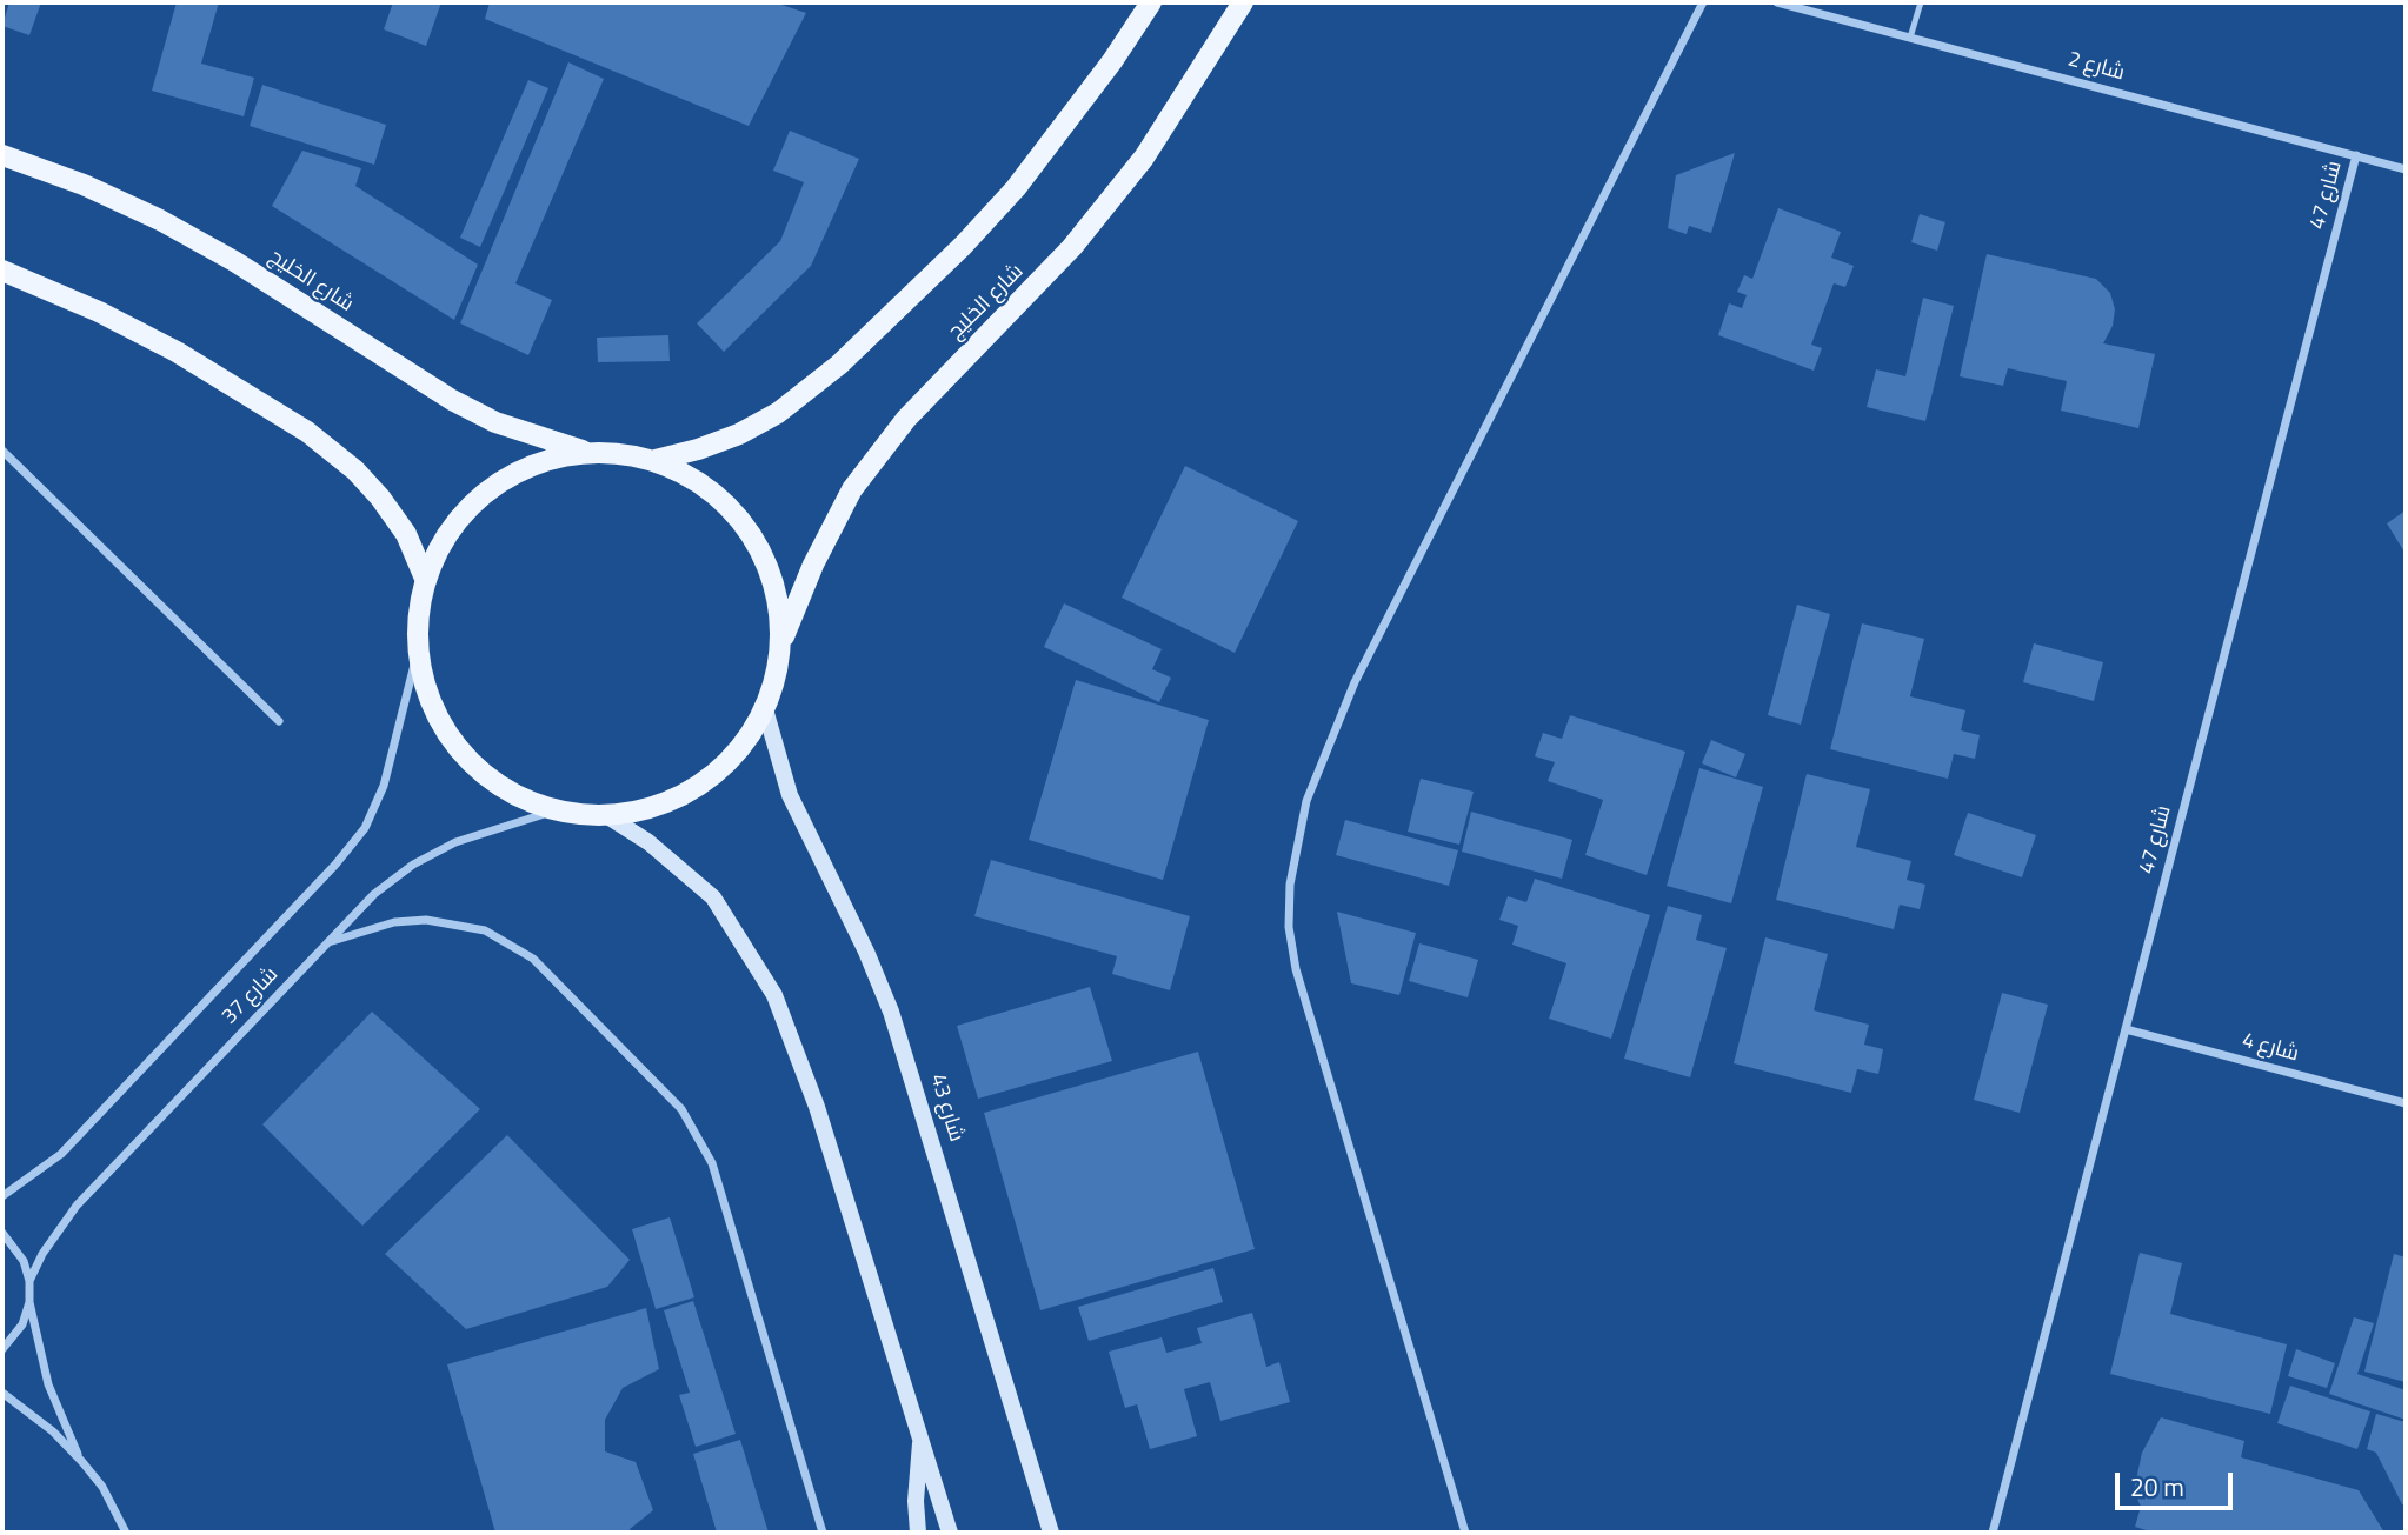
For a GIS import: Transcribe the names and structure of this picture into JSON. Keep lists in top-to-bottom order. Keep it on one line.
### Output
{"streets":{"main road":["شارع الخليج","شارع 43"],"street":["شارع 2","شارع 47","شارع 37","شارع 4"]},"crossings":[["شارع 2","شارع 47"],["شارع 47","شارع 4"]],"scale_bar":"20 m"}
